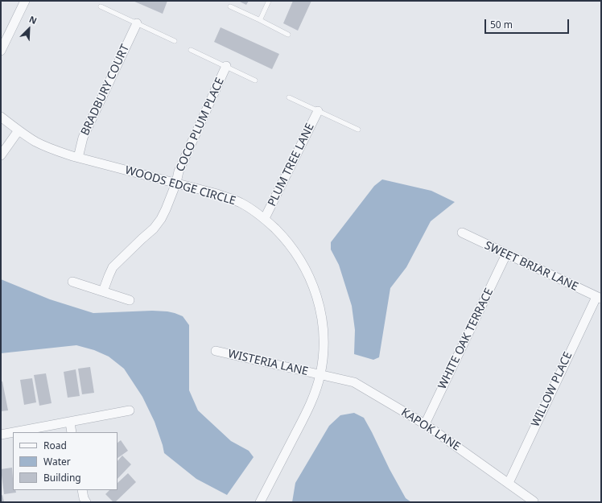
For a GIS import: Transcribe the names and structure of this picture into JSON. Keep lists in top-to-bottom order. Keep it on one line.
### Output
{"streets":{"street":["BRADBURY COURT","COCO PLUM PLACE","PLUM TREE LANE","WOODS EDGE CIRCLE","SWEET BRIAR LANE","WHITE OAK TERRACE","WISTERIA LANE","WILLOW PLACE","KAPOK LANE"]},"crossings":[["BRADBURY COURT","WOODS EDGE CIRCLE"],["COCO PLUM PLACE","WOODS EDGE CIRCLE"],["PLUM TREE LANE","WOODS EDGE CIRCLE"],["WOODS EDGE CIRCLE","WISTERIA LANE"],["WOODS EDGE CIRCLE","KAPOK LANE"],["SWEET BRIAR LANE","WHITE OAK TERRACE"],["SWEET BRIAR LANE","WILLOW PLACE"],["WHITE OAK TERRACE","KAPOK LANE"],["WISTERIA LANE","KAPOK LANE"],["WILLOW PLACE","KAPOK LANE"]],"legend":["Road","Water","Building"],"scale_bar":"50 m","north":"top right"}
